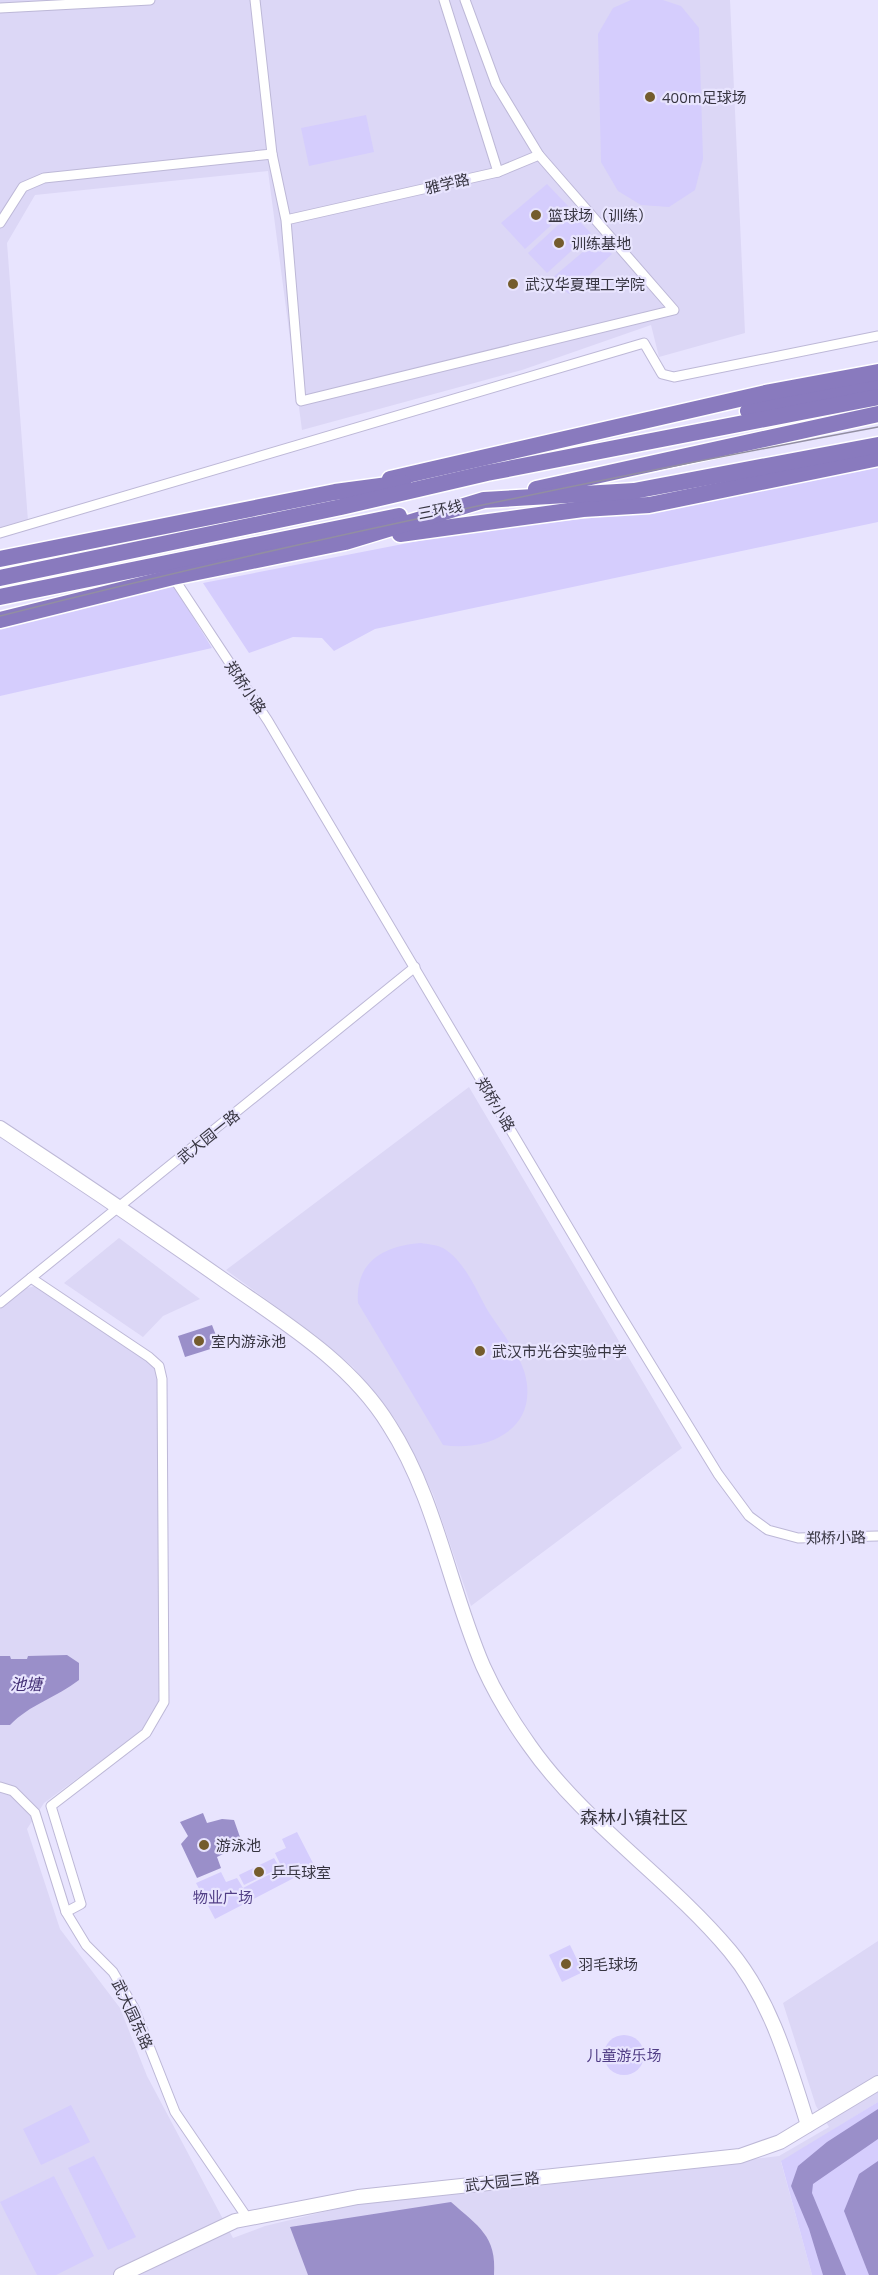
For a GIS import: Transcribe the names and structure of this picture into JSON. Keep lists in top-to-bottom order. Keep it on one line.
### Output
{"streets":{"highway":["三环线"],"street":["雅学路","郑桥小路","武大园一路","武大园东路","武大园三路"]},"crossings":[["郑桥小路","武大园一路"],["武大园东路","武大园三路"]],"districts":["森林小镇社区"],"water":["池塘"],"parks":["物业广场","儿童游乐场"],"places":["400m足球场","篮球场（训练）","训练基地","武汉华夏理工学院","室内游泳池","武汉市光谷实验中学","游泳池","乒乓球室","羽毛球场"]}
